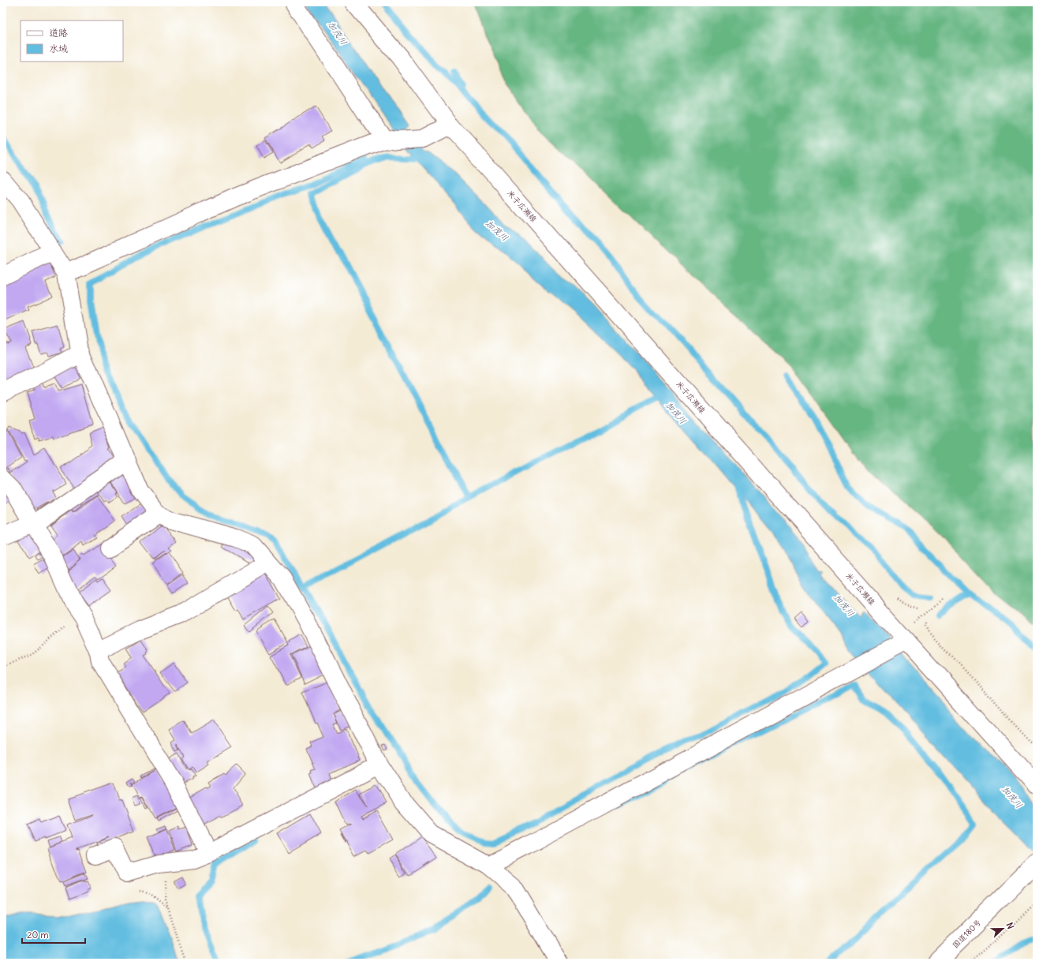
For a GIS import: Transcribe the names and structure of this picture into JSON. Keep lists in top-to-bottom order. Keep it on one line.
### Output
{"streets":{"main road":["米子広瀬線","国道180号"]},"water":["加茂川"],"legend":["道路","水域"],"scale_bar":"20 m","north":"right"}
